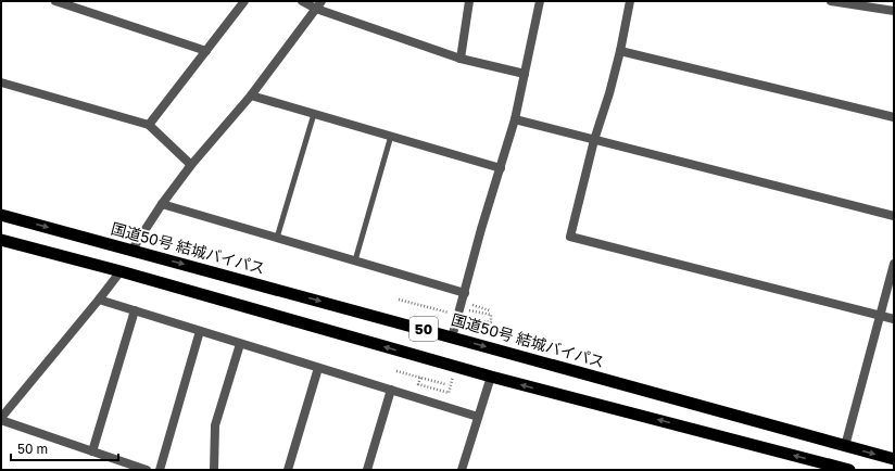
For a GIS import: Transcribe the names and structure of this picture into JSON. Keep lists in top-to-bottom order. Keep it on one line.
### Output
{"streets":{"highway":["国道50号 結城バイパス","50"]},"scale_bar":"50 m"}
